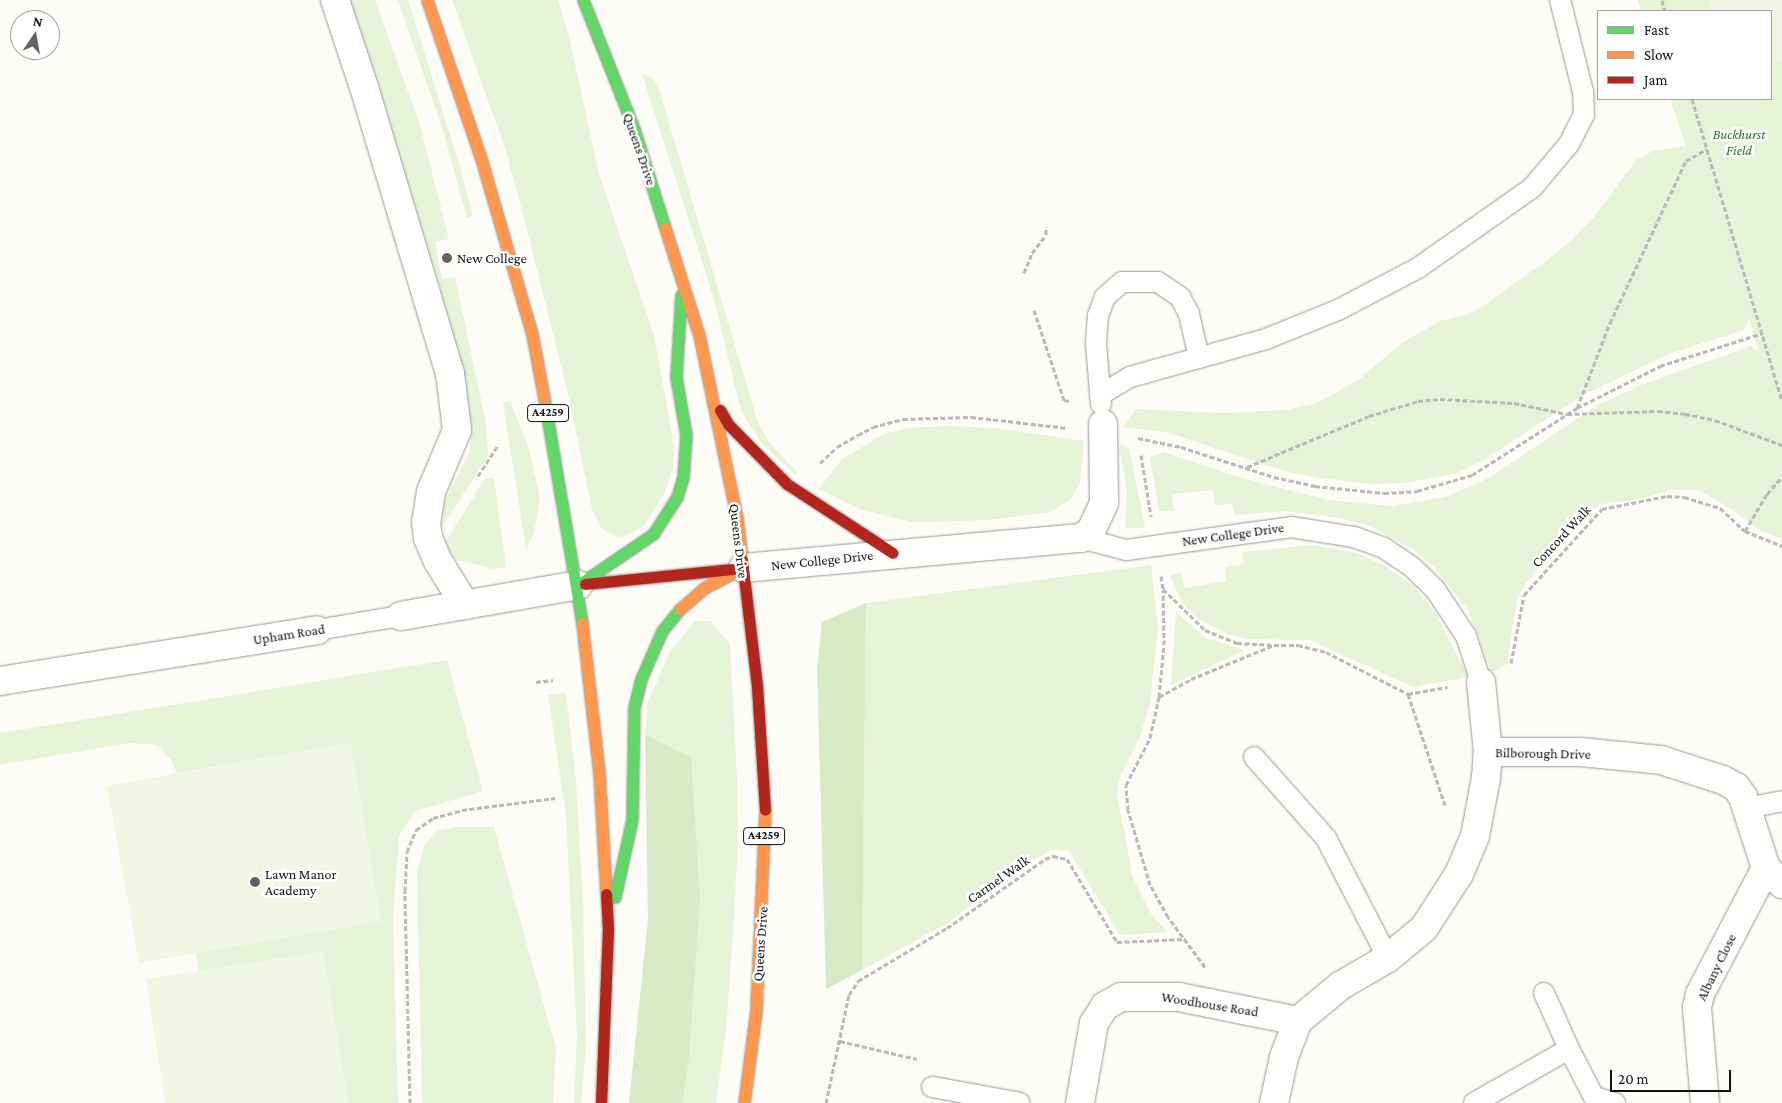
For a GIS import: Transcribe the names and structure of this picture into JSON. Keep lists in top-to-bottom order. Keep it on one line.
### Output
{"streets":{"main road":["Queens Drive","A4259"],"street":["New College Drive","Upham Road","Bilborough Drive","Albany Close","Woodhouse Road"],"path":["Concord Walk","Carmel Walk"]},"crossings":[["Queens Drive","New College Drive"],["A4259","Upham Road"],["New College Drive","Bilborough Drive"],["Bilborough Drive","Albany Close"],["Bilborough Drive","Woodhouse Road"]],"parks":["Buckhurst Field"],"places":["New College","Lawn Manor Academy"],"legend":["Fast","Slow","Jam"],"scale_bar":"20 m","north":"top"}
